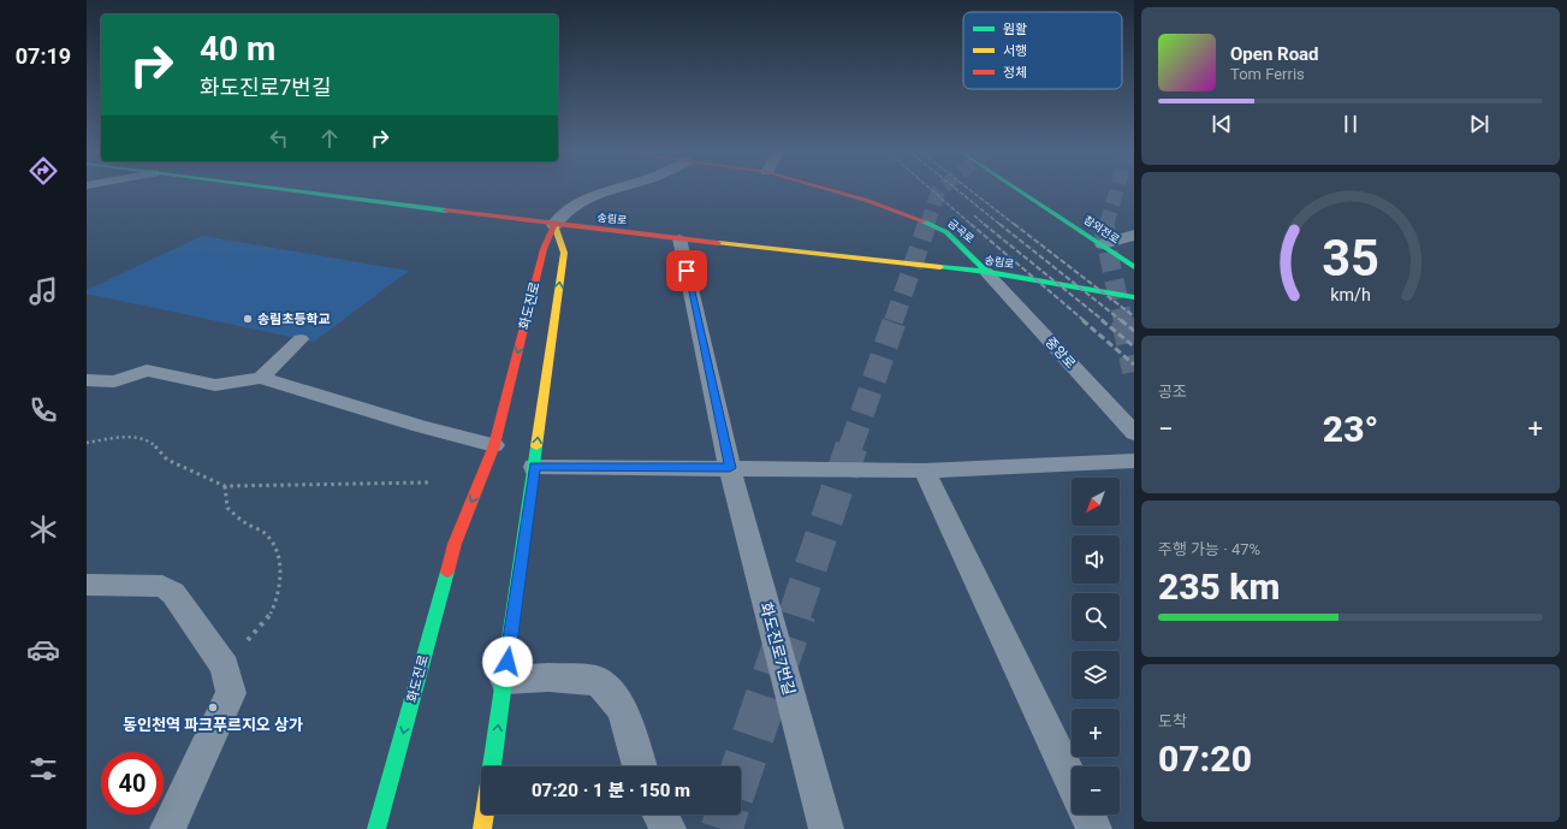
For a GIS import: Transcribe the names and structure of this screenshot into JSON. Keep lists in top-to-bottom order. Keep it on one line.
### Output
{"streets":{"street":["송림로","참외전로","금곡로","화도진로"],"lane":["중앙로","화도진로7번길"]},"crossings":[["송림로","금곡로"],["송림로","화도진로"],["송림로","중앙로"],["송림로","화도진로7번길"],["금곡로","중앙로"]],"places":["송림초등학교","동인천역 파크푸르지오 상가"],"legend":["원활","서행","정체"],"north":"bottom left","page":{"tabs":"07:19","turn":["40 m","화도진로7번길"],"song":["Open Road","Tom Ferris"],"tile":["공조",["주행 가능 · 47%","235 km"],["도착","07:20"]],"heat":["−","23°","+"],"map_buttons":["+","−"],"limit":"40","trip":"07:20 · 1 분 · 150 m","gauge":["35","km/h"]}}
